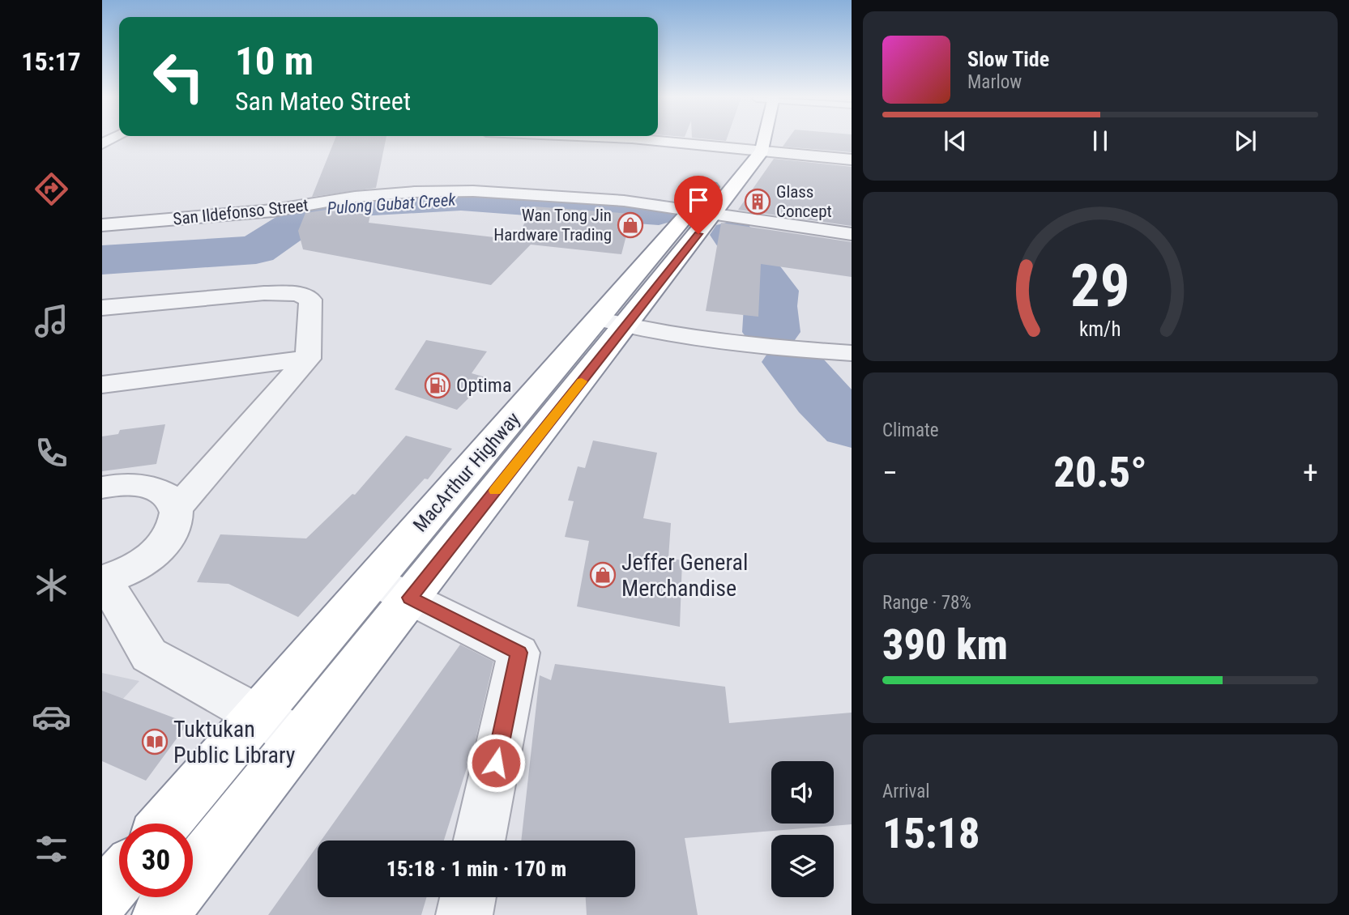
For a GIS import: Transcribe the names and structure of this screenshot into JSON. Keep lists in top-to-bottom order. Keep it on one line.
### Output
{"streets":{"highway":["MacArthur Highway"],"street":["San Ildefonso Street"]},"crossings":[["San Ildefonso Street","MacArthur Highway"]],"water":["Pulong Gubat Creek"],"places":{"building":["Glass Concept"],"shop":["Wan Tong Jin Hardware Trading","Jeffer General Merchandise"],"fuel station":["Optima"],"library":["Tuktukan Public Library"]},"page":{"tabs":"15:17","turn":["10 m","San Mateo Street"],"song":["Slow Tide","Marlow"],"tile":["Climate",["Range · 78%","390 km"],["Arrival","15:18"]],"heat":["−","20.5°","+"],"limit":"30","trip":"15:18 · 1 min · 170 m","gauge":["29","km/h"]}}
